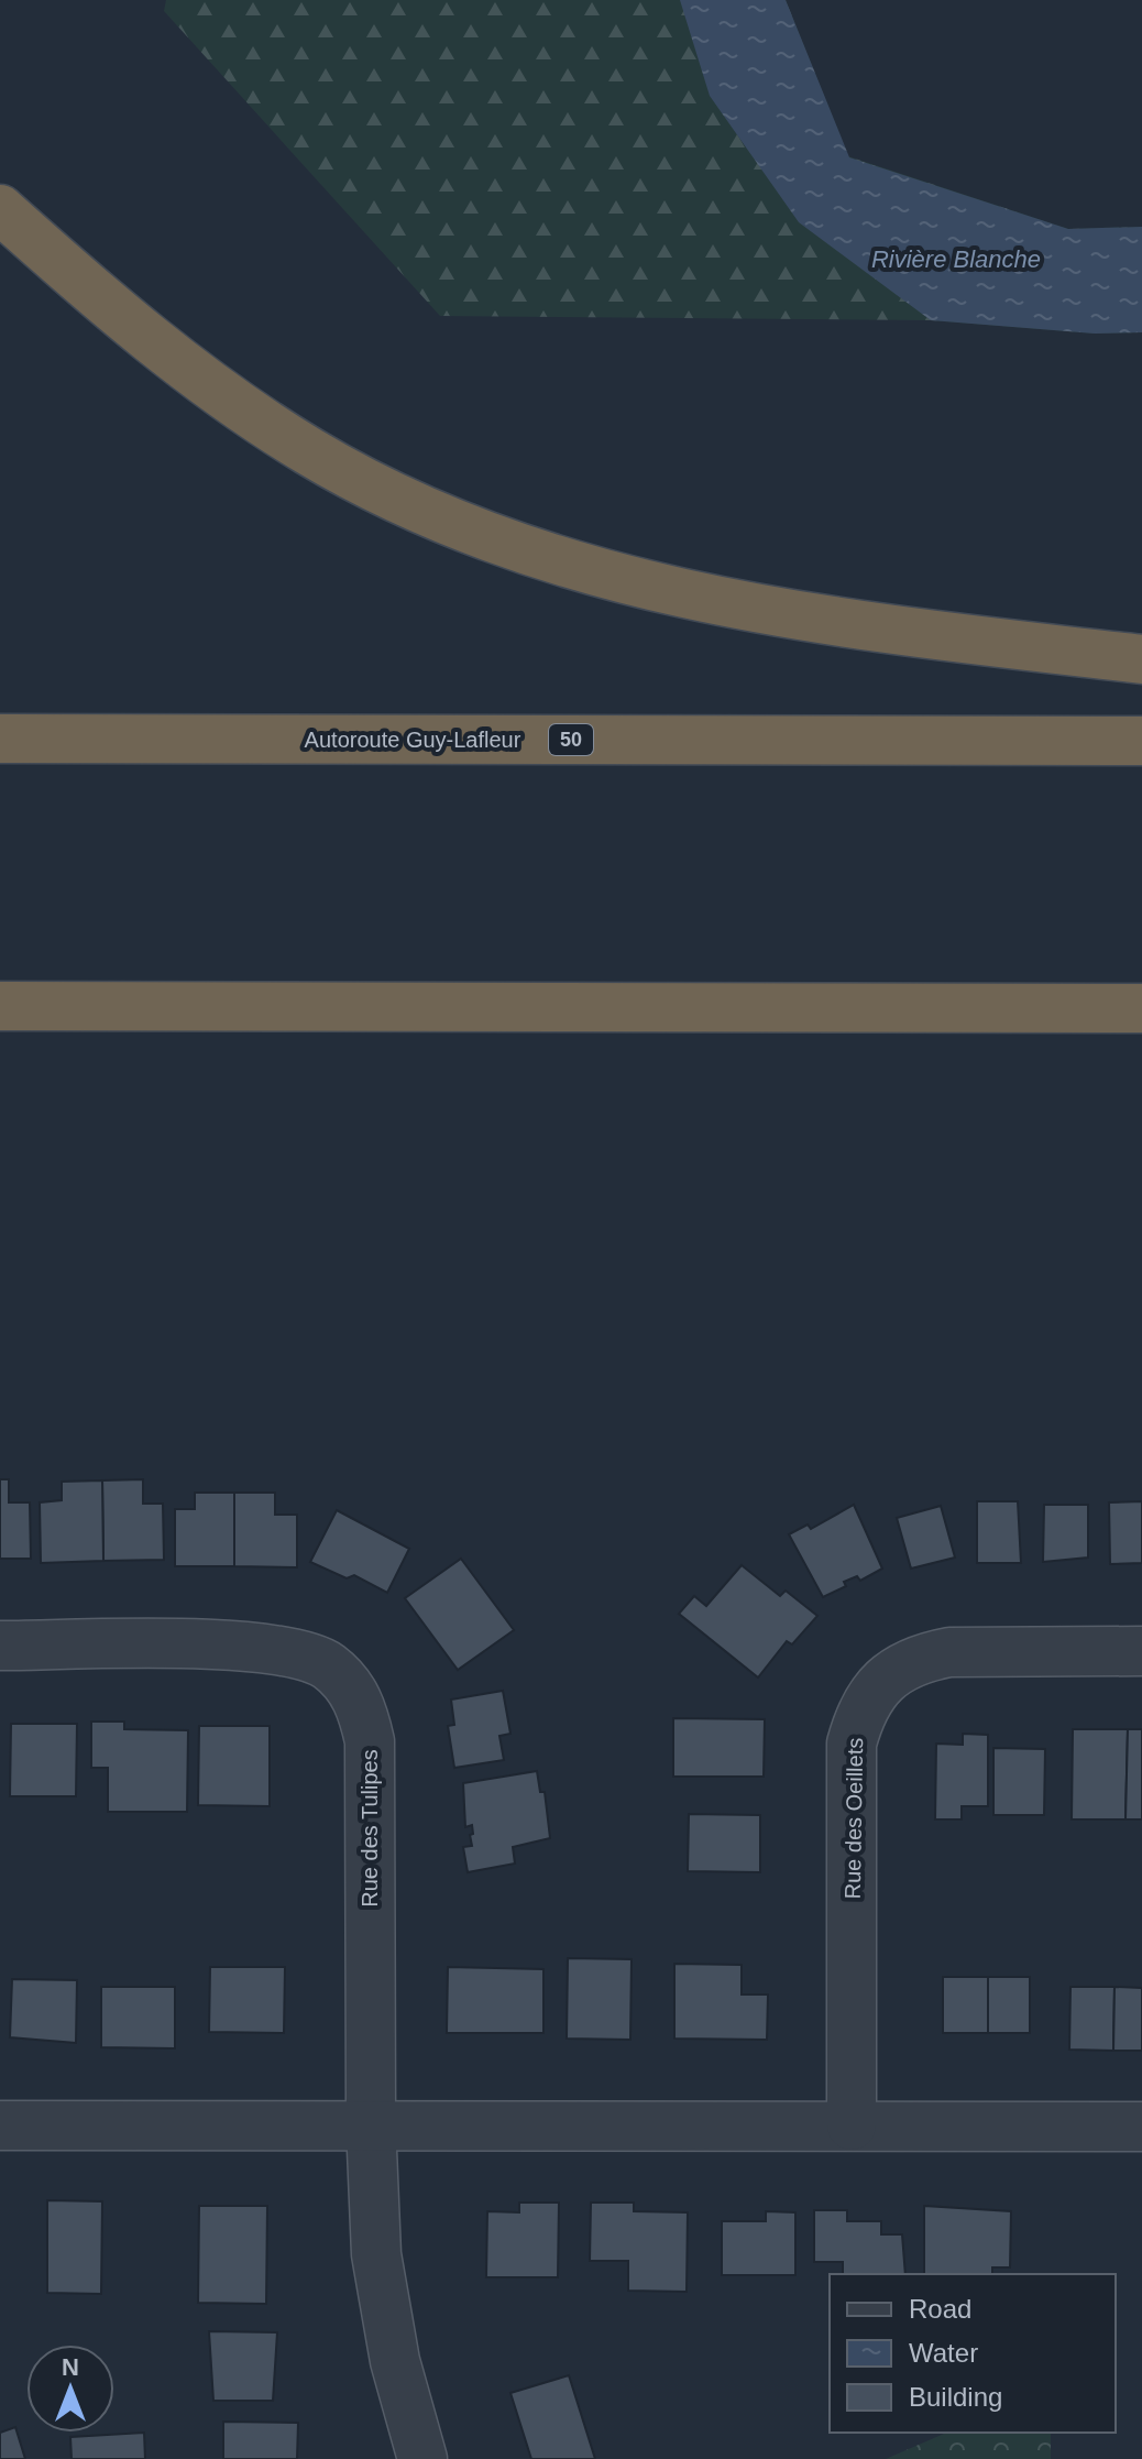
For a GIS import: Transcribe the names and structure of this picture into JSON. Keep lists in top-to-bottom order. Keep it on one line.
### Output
{"streets":{"highway":["Autoroute Guy-Lafleur","50"],"street":["Rue des Oeillets","Rue des Tulipes"]},"water":["Rivière Blanche"],"legend":["Road","Water","Building"],"north":"top"}
